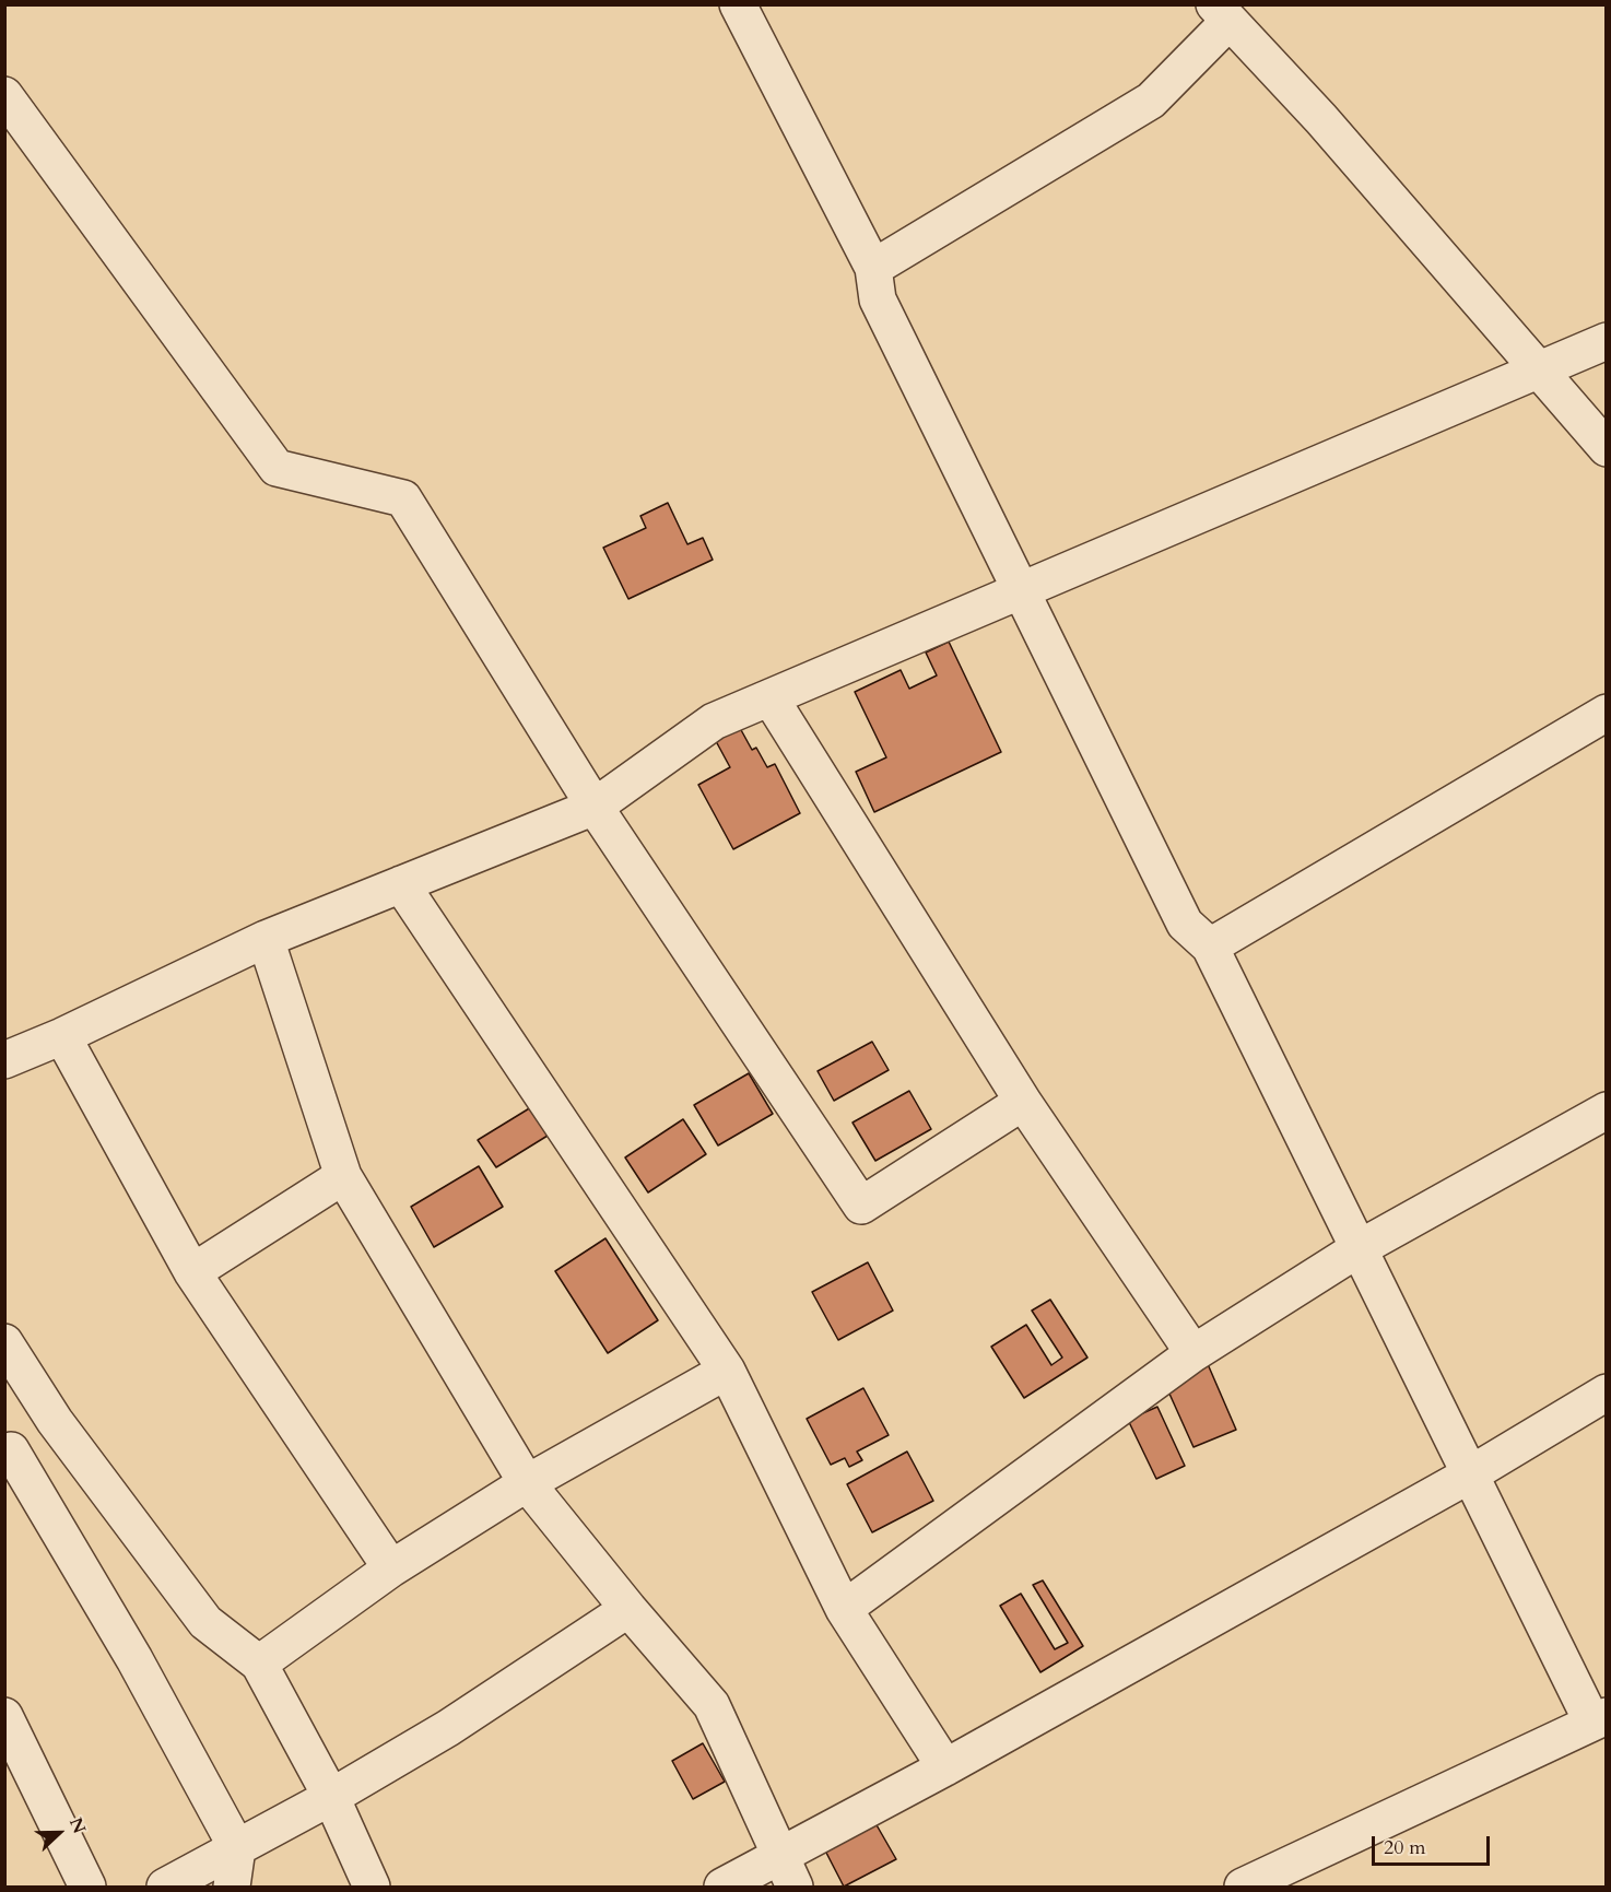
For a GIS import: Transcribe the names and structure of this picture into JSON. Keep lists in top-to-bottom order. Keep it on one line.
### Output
{"scale_bar":"20 m","north":"right"}
